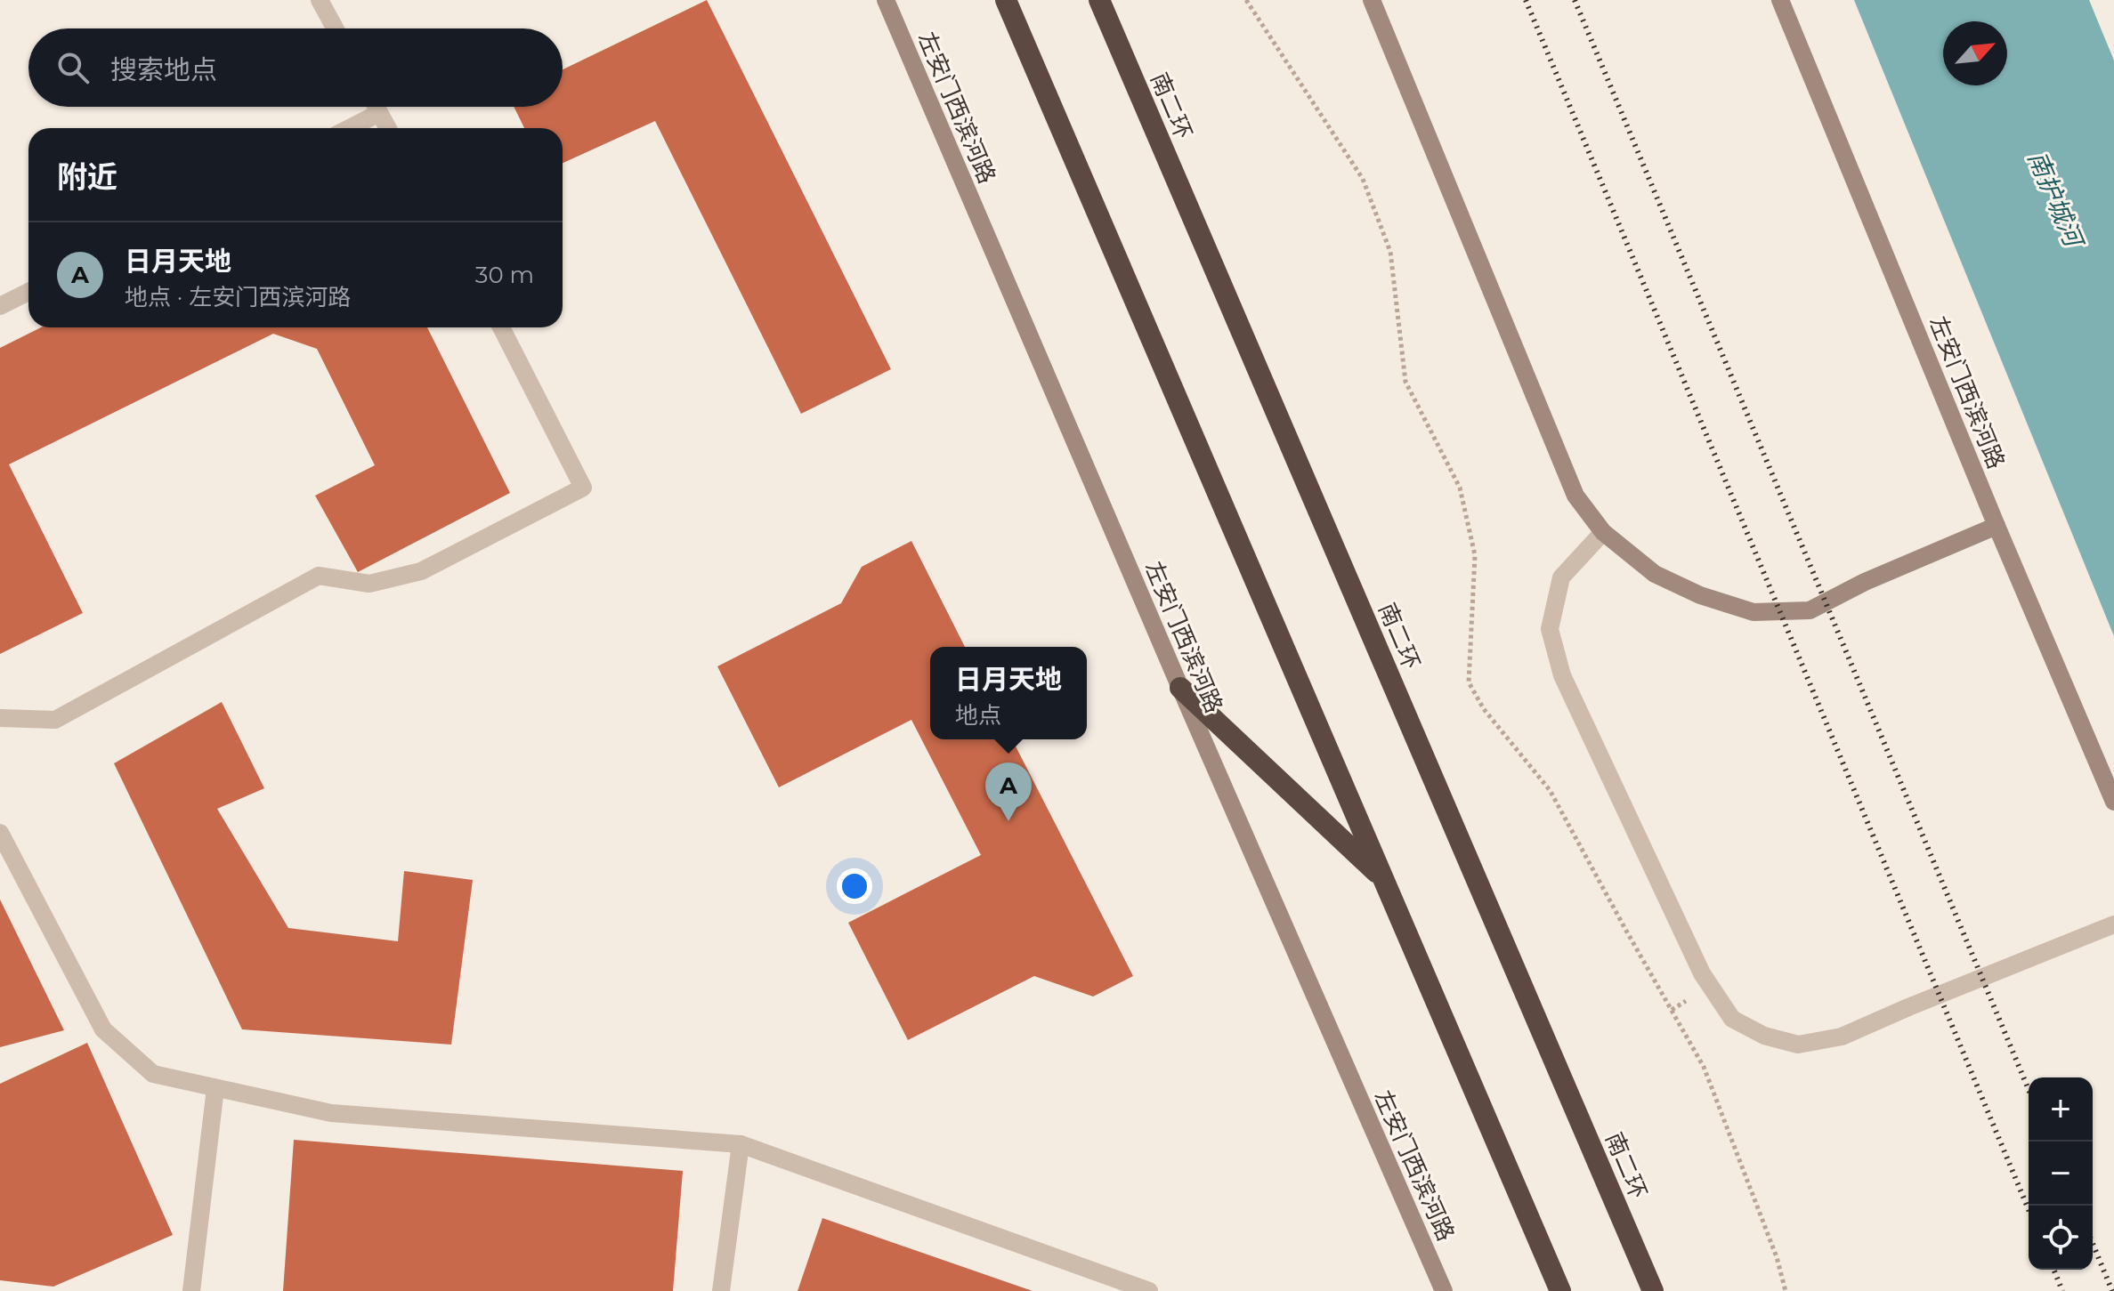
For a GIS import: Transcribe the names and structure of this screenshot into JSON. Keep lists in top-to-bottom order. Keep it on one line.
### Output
{"streets":{"highway":["南二环"],"street":["左安门西滨河路"]},"water":["南护城河"],"north":"top right","page":{"search":"搜索地点","heading":"附近","list":[{"mark":"A","name":"日月天地","note":"地点 · 左安门西滨河路","value":"30 m"}],"popup":["日月天地","地点"],"pins":"A","map_buttons":["+","−"]}}
